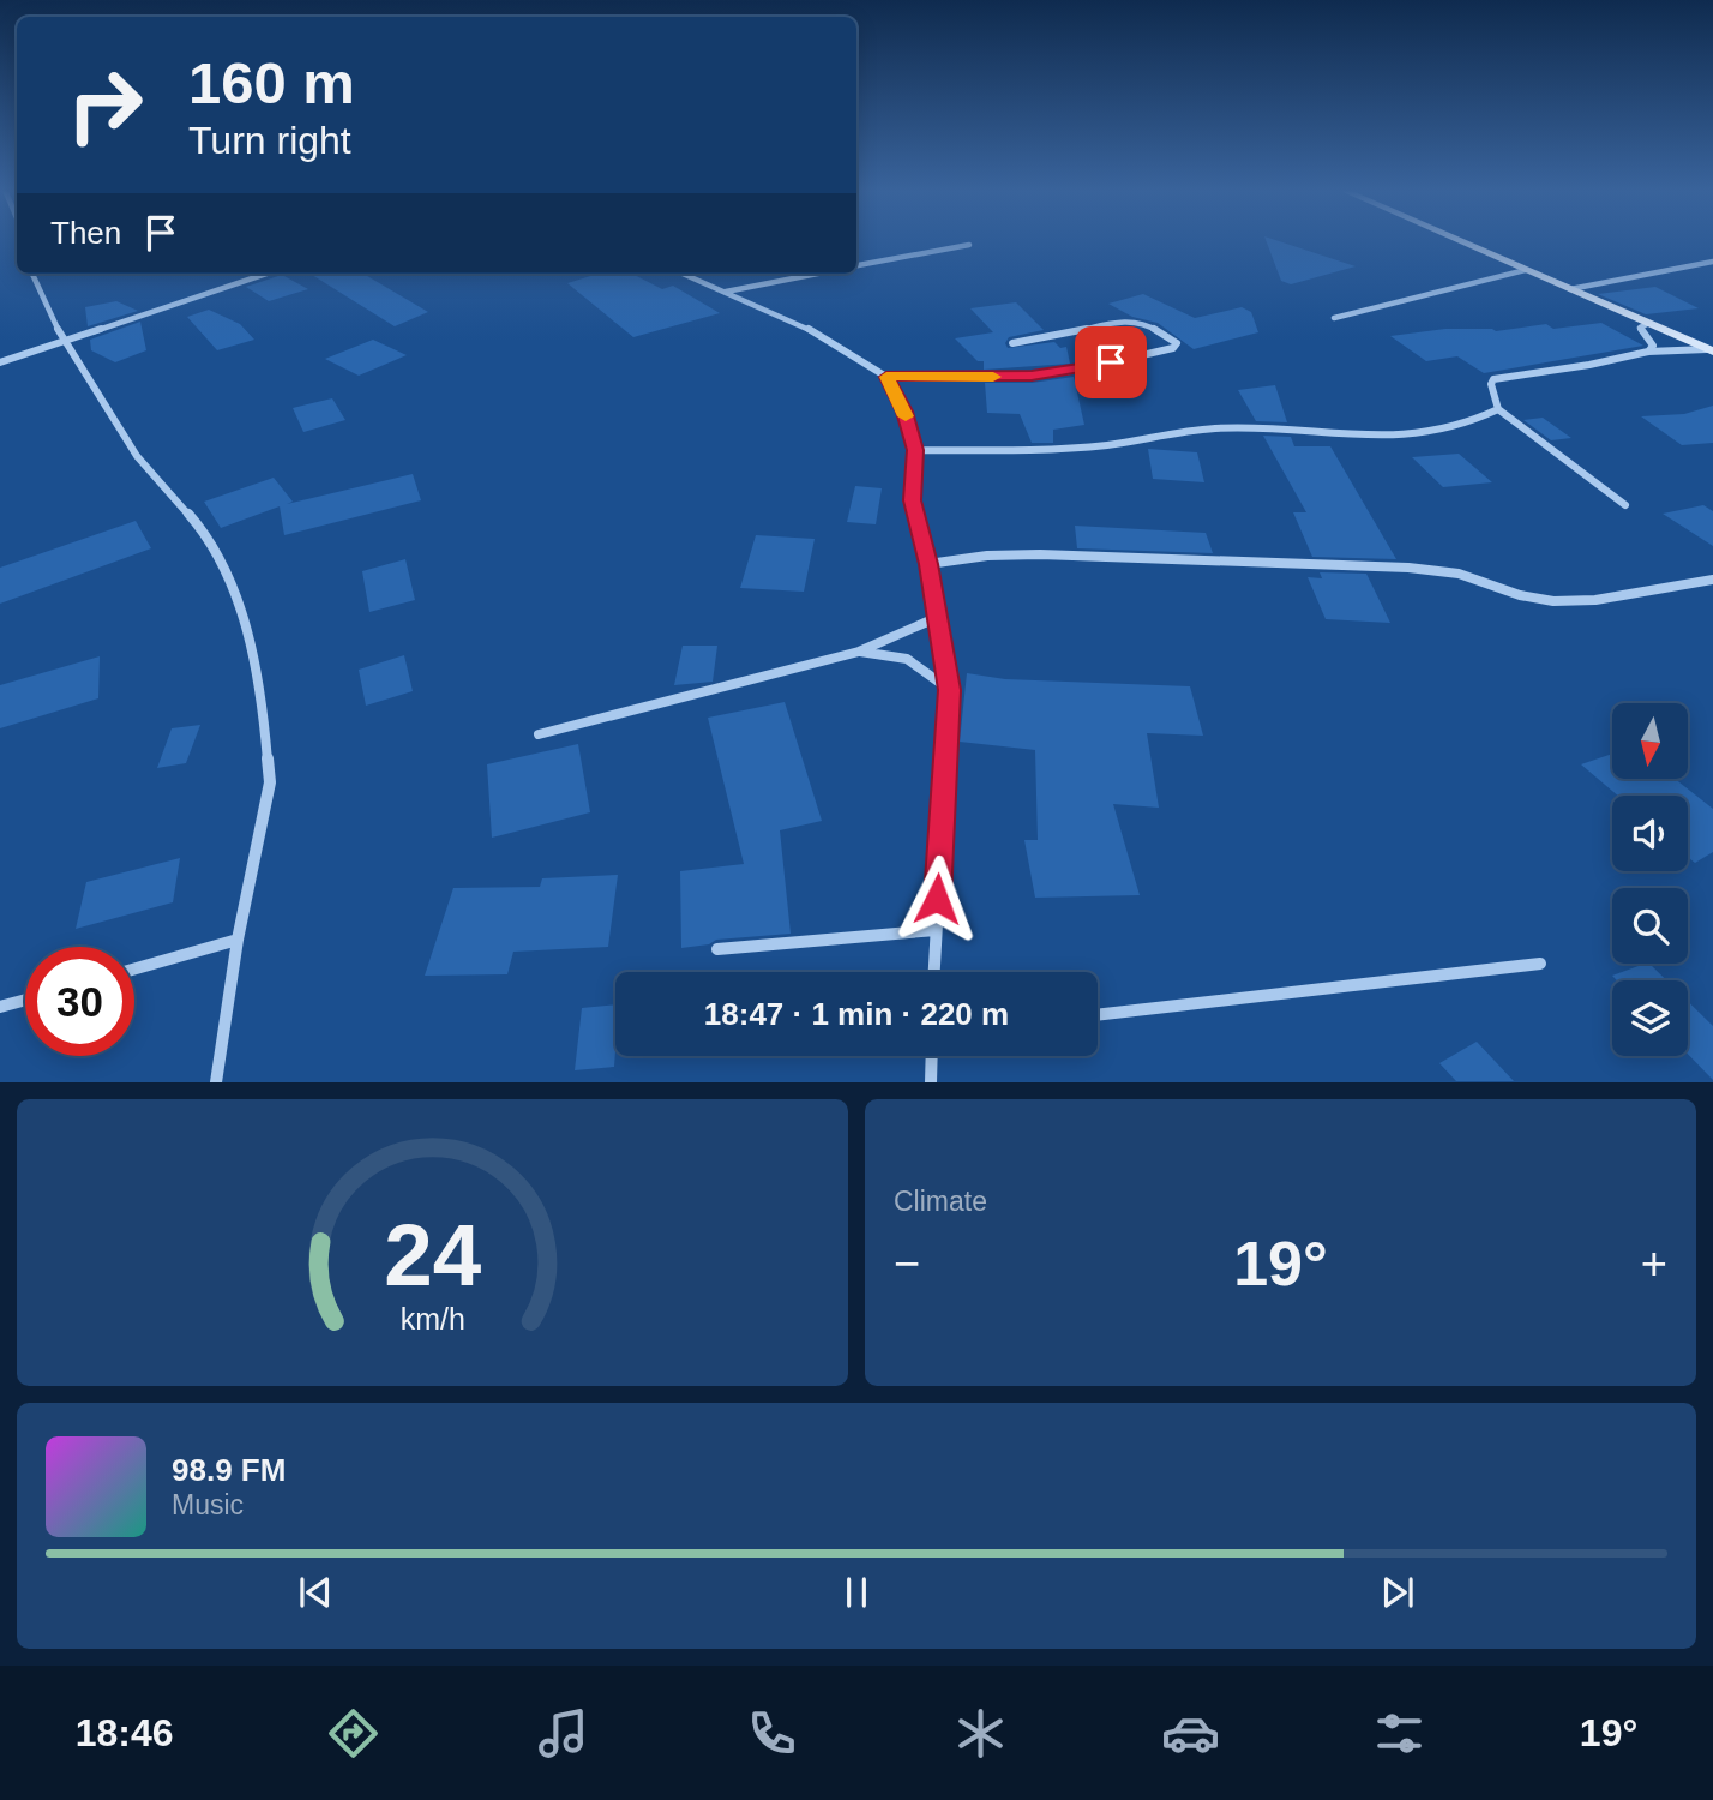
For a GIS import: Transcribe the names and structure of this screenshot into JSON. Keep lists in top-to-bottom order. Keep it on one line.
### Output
{"north":"bottom","page":{"turn":["160 m","Turn right"],"then":"Then","limit":"30","trip":"18:47 · 1 min · 220 m","tile":"Climate","heat":["−","19°","+"],"song":["98.9 FM","Music"],"tabs":["18:46","19°"],"gauge":["24","km/h"]}}
